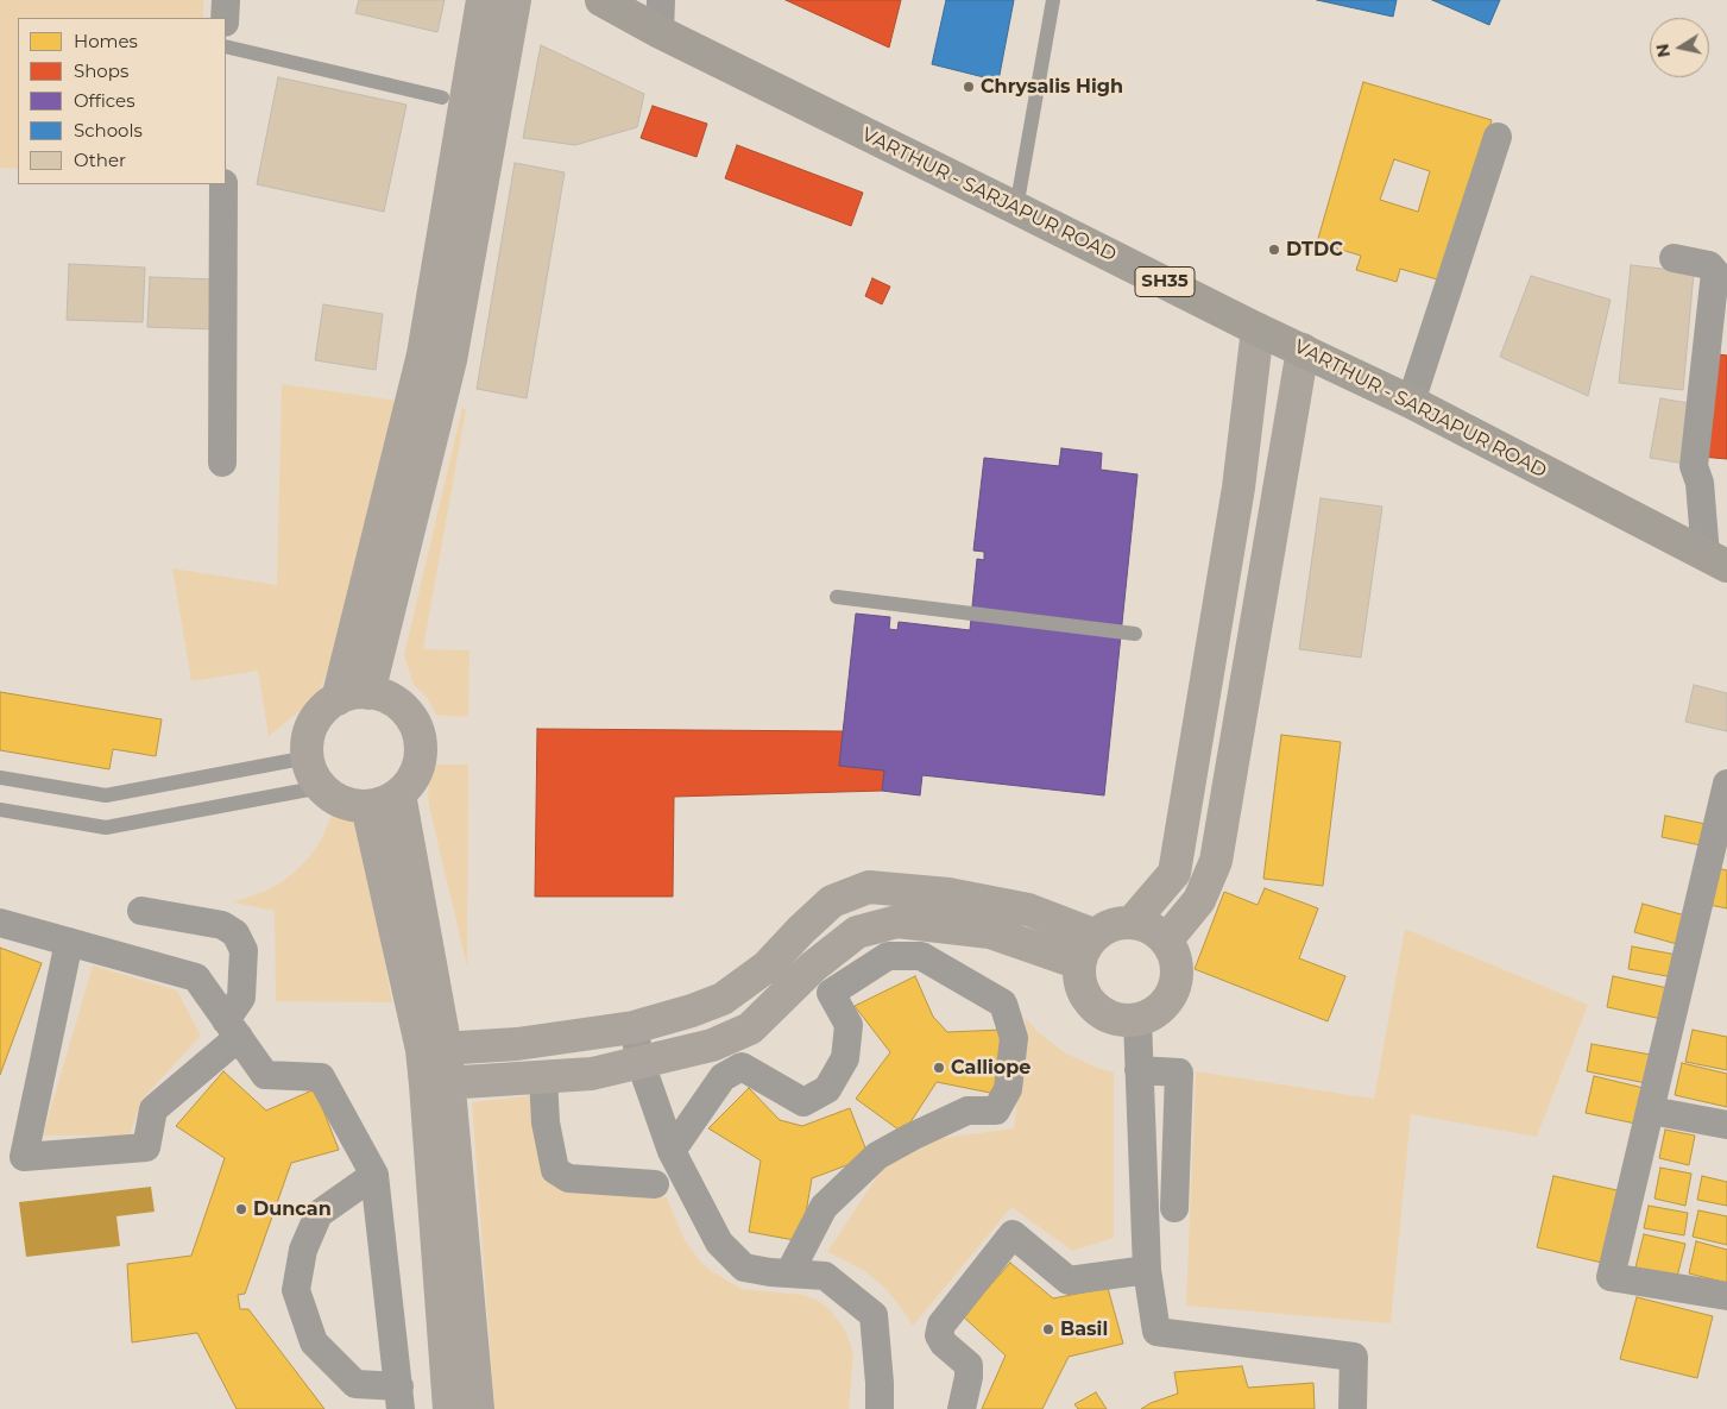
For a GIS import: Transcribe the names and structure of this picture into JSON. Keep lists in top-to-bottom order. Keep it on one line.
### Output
{"streets":{"main road":["VARTHUR - SARJAPUR ROAD","SH35"]},"places":["Chrysalis High","DTDC","Calliope","Duncan","Basil"],"legend":["Homes","Shops","Offices","Schools","Other"],"north":"left"}
